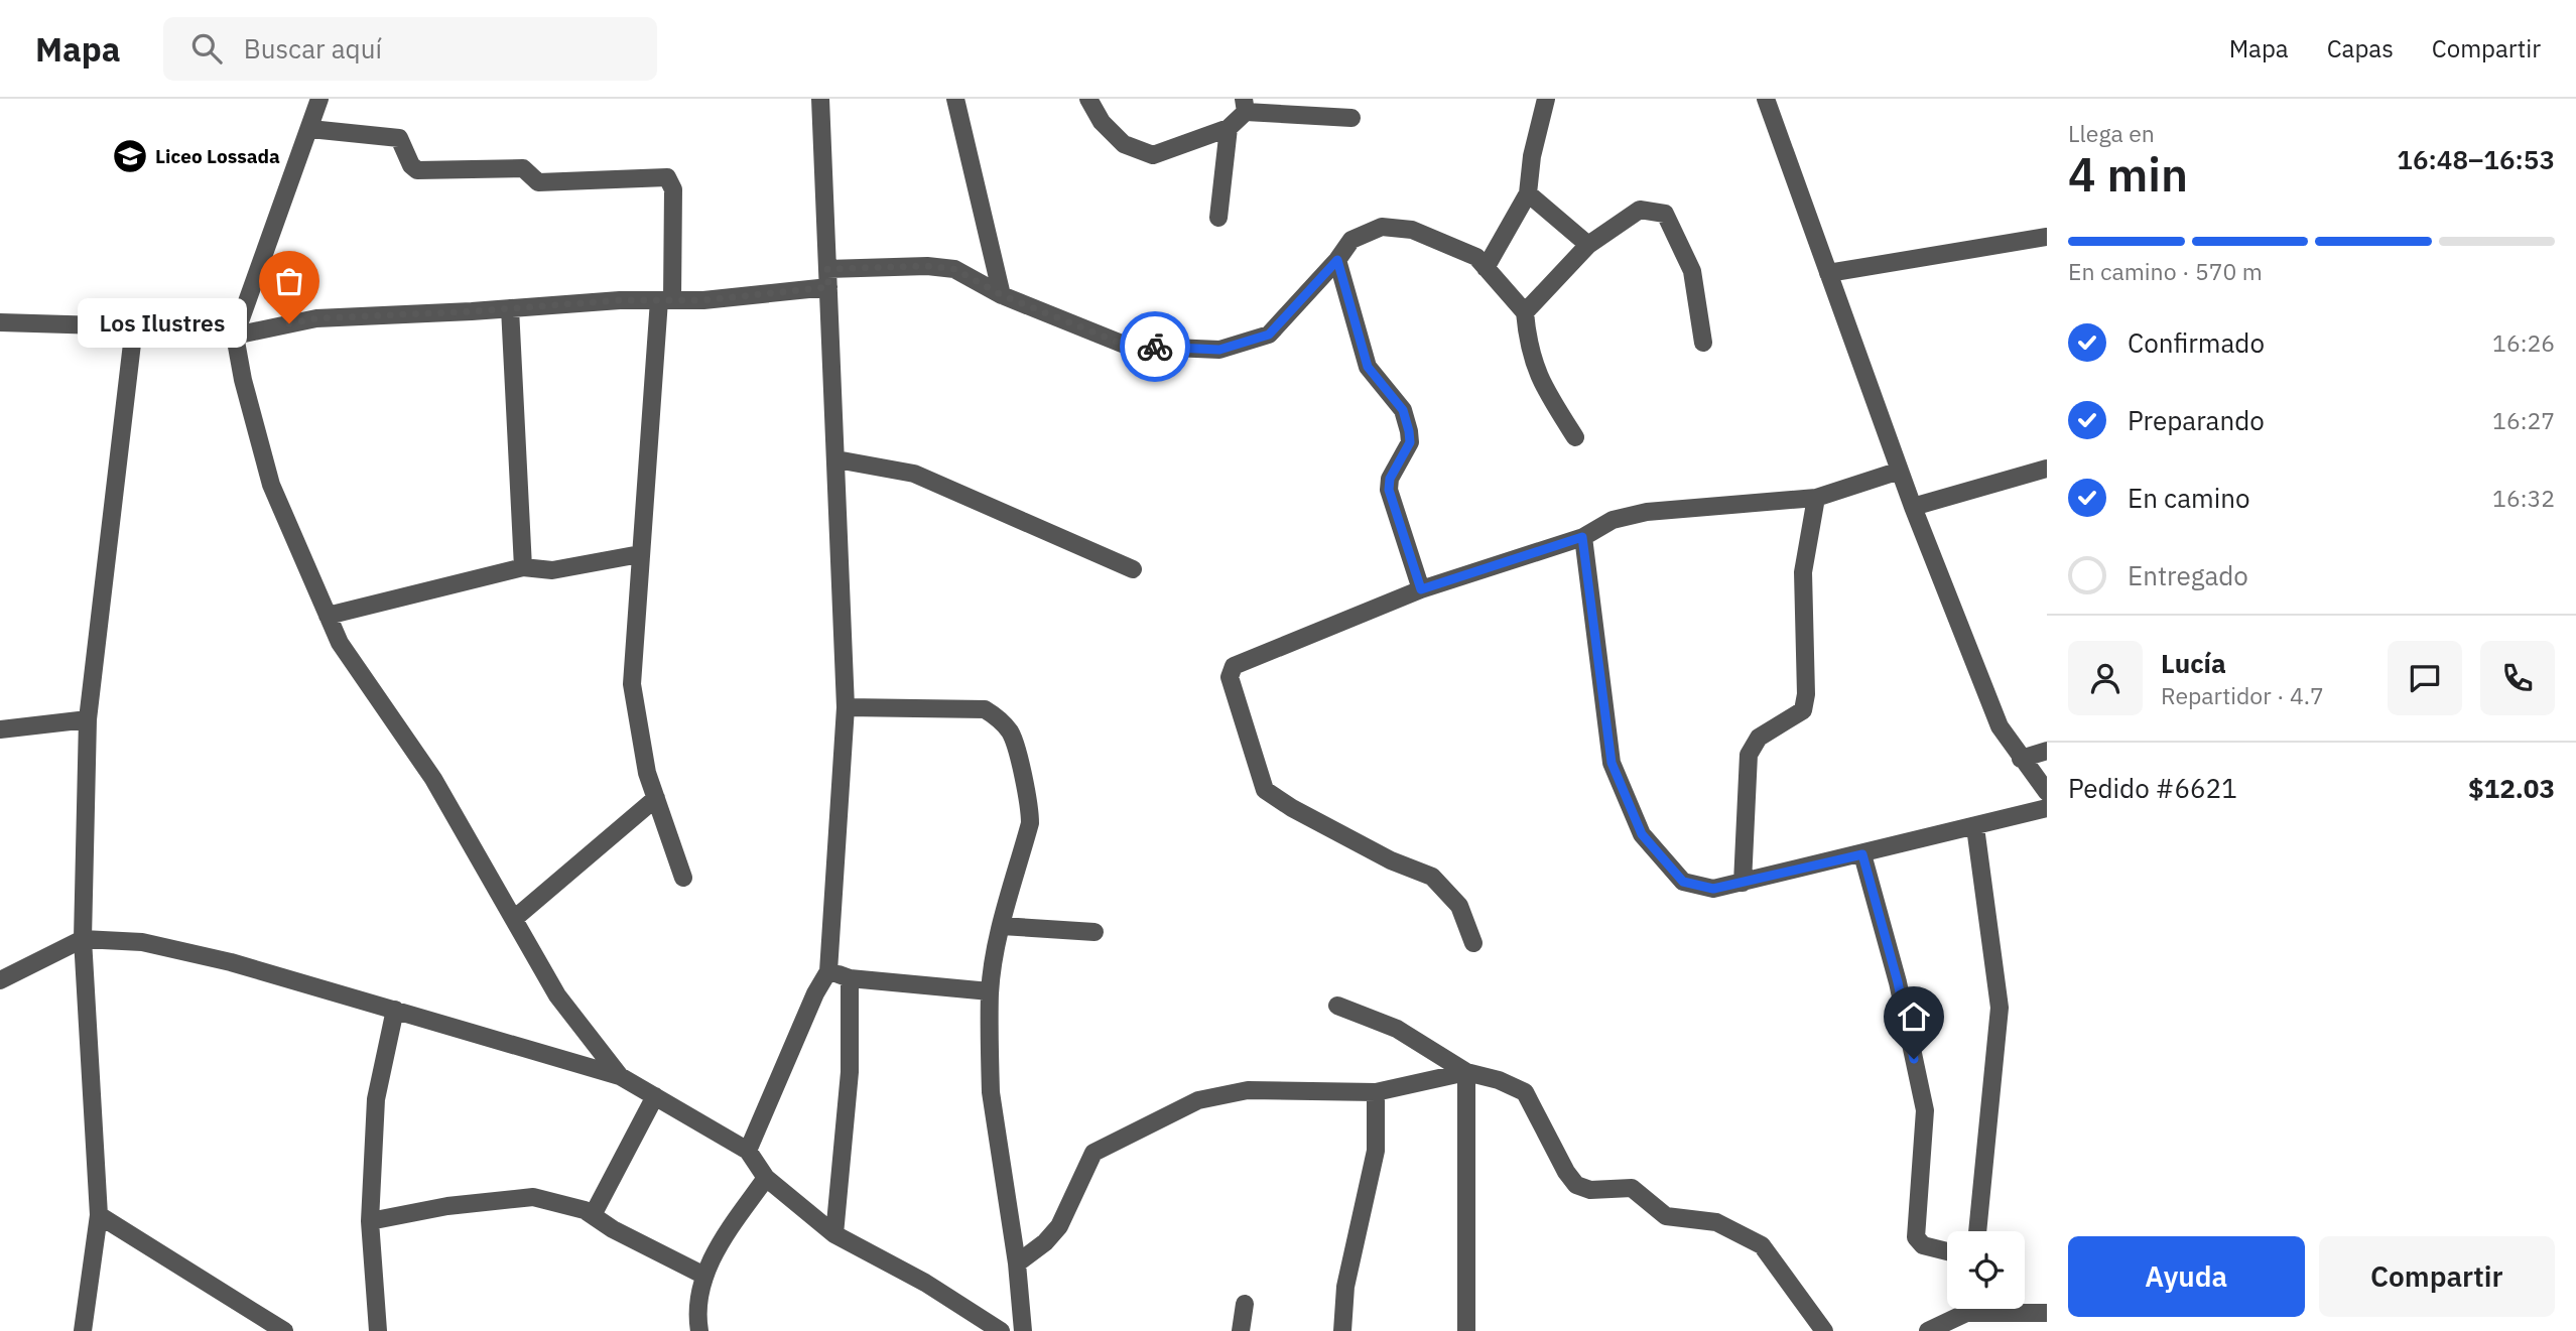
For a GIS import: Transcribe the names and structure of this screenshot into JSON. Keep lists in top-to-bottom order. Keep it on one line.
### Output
{"places":{"school or university":["Liceo Lossada"],"other":["Los Ilustres"]},"page":{"header":"Mapa","search":"Buscar aquí","nav":["Mapa","Capas","Compartir"],"heading":["4 min","Llega en","16:48–16:53"],"panel":["Lucía","Repartidor · 4.7","Pedido #6621","$12.03"],"bar":"En camino · 570 m","bubble":"Los Ilustres","list":[["Confirmado","16:26"],["Preparando","16:27"],["En camino","16:32"],"Entregado"],"buttons":["Ayuda","Compartir"]}}
